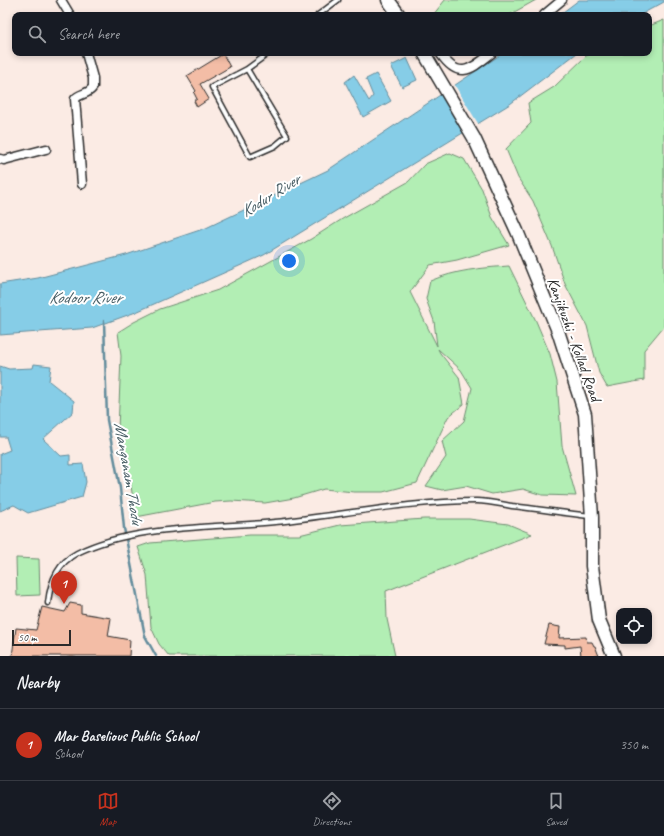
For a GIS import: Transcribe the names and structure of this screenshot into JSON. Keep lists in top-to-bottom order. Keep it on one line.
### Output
{"streets":{"main road":["Kanjikuzhi - Kollad Road"]},"water":["Kodur River","Kodoor River","Manganam Thodu"],"scale_bar":"50 m","page":{"search":"Search here","pins":"1","scale":"50 m","heading":"Nearby","list":[{"mark":"1","name":"Mar Baselious Public School","note":"School","value":"350 m"}],"nav":["Map","Directions","Saved"]}}
